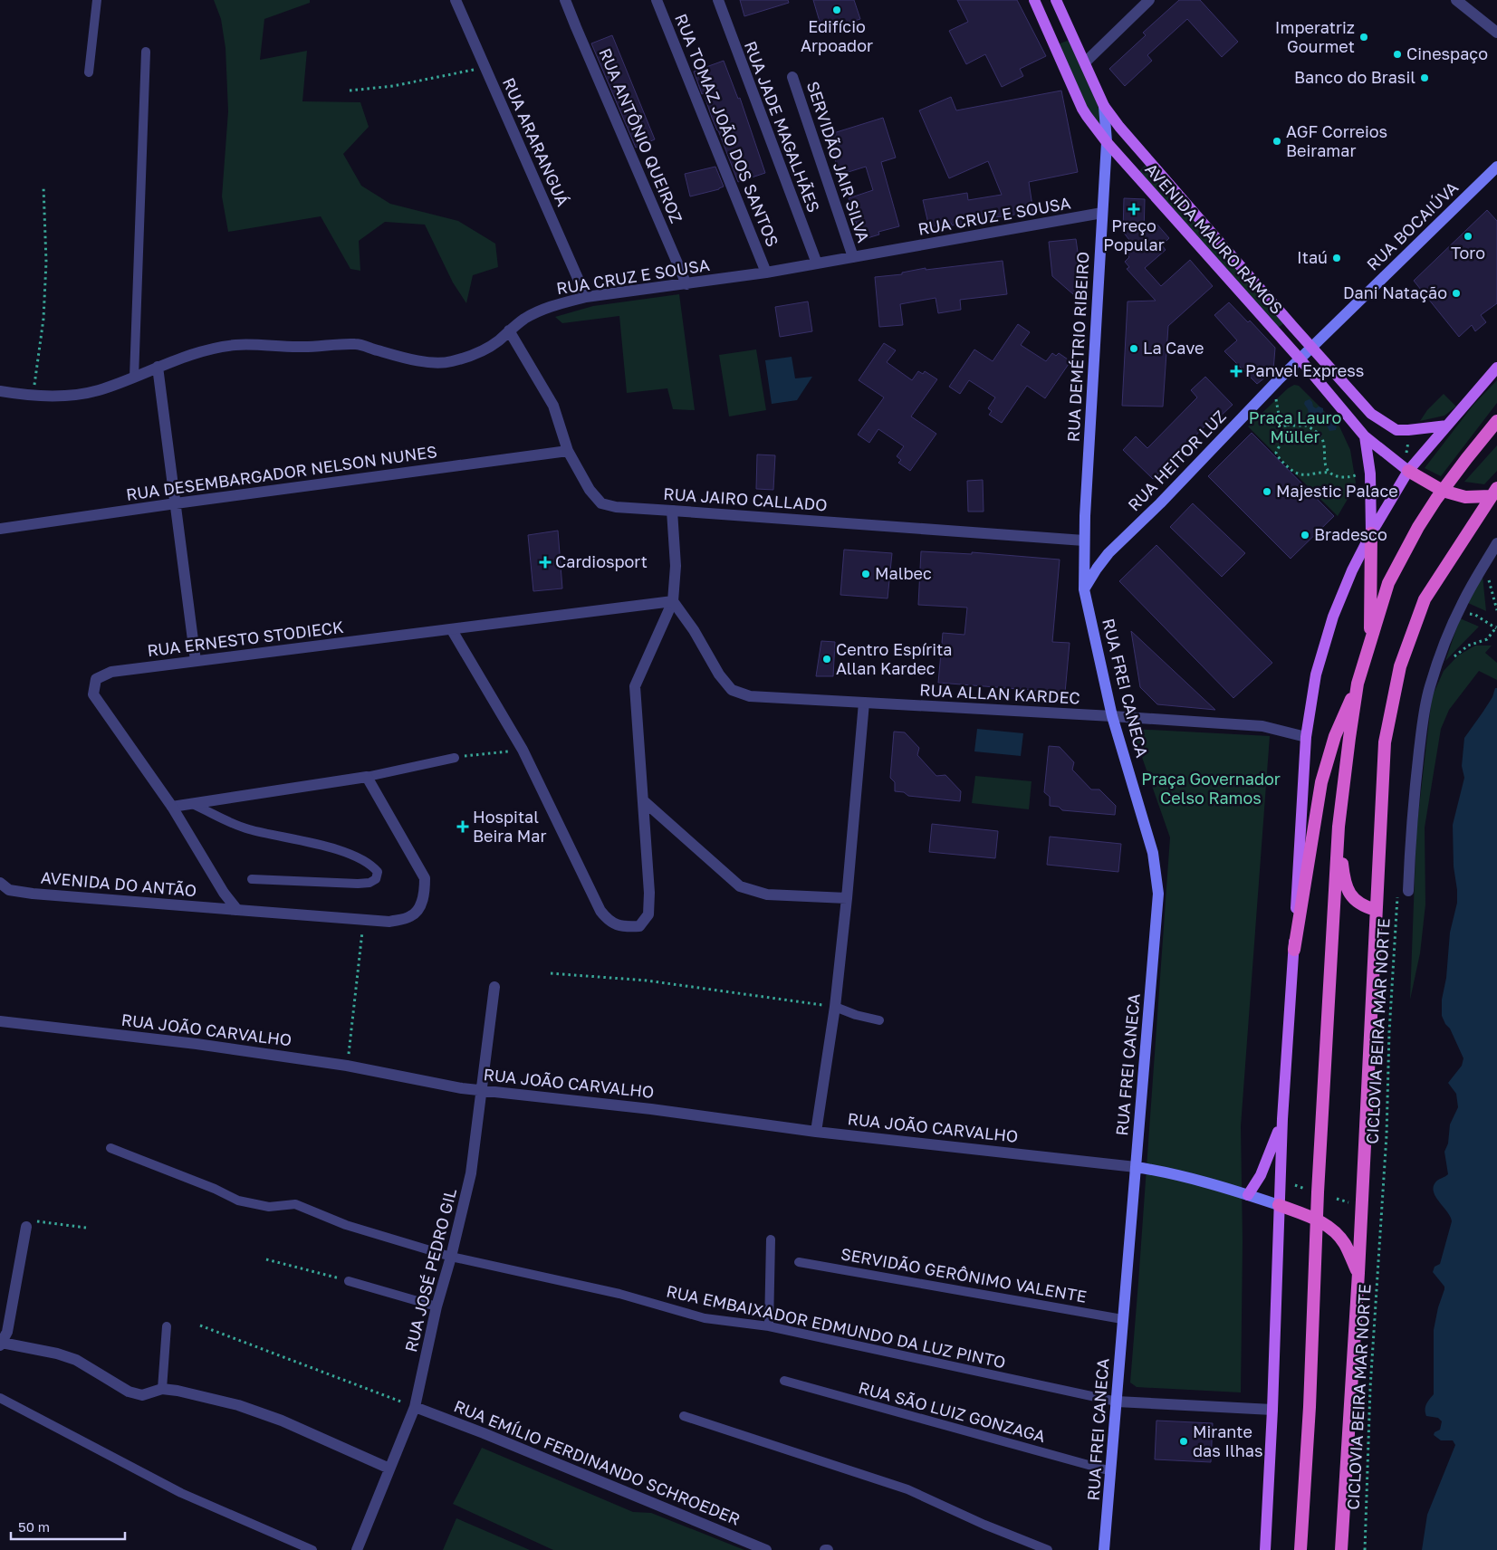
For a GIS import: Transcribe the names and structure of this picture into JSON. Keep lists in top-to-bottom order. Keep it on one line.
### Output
{"streets":{"main road":["RUA BOCAIÚVA","AVENIDA MAURO RAMOS","RUA DEMÉTRIO RIBEIRO","RUA HEITOR LUZ","RUA FREI CANECA"],"street":["RUA JADE MAGALHÃES","RUA TOMAZ JOÃO DOS SANTOS","RUA ANTÔNIO QUEIROZ","RUA ARARANGUÁ","SERVIDÃO JAIR SILVA","RUA CRUZ E SOUSA","RUA DESEMBARGADOR NELSON NUNES","RUA JAIRO CALLADO","RUA ERNESTO STODIECK","RUA ALLAN KARDEC","AVENIDA DO ANTÃO","RUA JOÃO CARVALHO","RUA JOSÉ PEDRO GIL","RUA EMÍLIO FERDINANDO SCHROEDER"],"lane":["SERVIDÃO GERÔNIMO VALENTE","RUA EMBAIXADOR EDMUNDO DA LUZ PINTO","RUA SÃO LUIZ GONZAGA"],"path":["CICLOVIA BEIRA MAR NORTE"]},"crossings":[["RUA JADE MAGALHÃES","RUA CRUZ E SOUSA"],["RUA TOMAZ JOÃO DOS SANTOS","RUA CRUZ E SOUSA"],["RUA ANTÔNIO QUEIROZ","RUA CRUZ E SOUSA"],["RUA ARARANGUÁ","RUA CRUZ E SOUSA"],["SERVIDÃO JAIR SILVA","RUA CRUZ E SOUSA"],["RUA CRUZ E SOUSA","RUA DEMÉTRIO RIBEIRO"],["RUA CRUZ E SOUSA","RUA JAIRO CALLADO"],["RUA BOCAIÚVA","AVENIDA MAURO RAMOS"],["RUA BOCAIÚVA","RUA HEITOR LUZ"],["AVENIDA MAURO RAMOS","RUA DEMÉTRIO RIBEIRO"],["AVENIDA MAURO RAMOS","RUA HEITOR LUZ"],["RUA DEMÉTRIO RIBEIRO","RUA HEITOR LUZ"],["RUA DEMÉTRIO RIBEIRO","RUA JAIRO CALLADO"],["RUA DEMÉTRIO RIBEIRO","RUA FREI CANECA"],["RUA HEITOR LUZ","RUA FREI CANECA"],["RUA DESEMBARGADOR NELSON NUNES","RUA JAIRO CALLADO"],["RUA ERNESTO STODIECK","RUA ALLAN KARDEC"],["RUA ERNESTO STODIECK","AVENIDA DO ANTÃO"],["RUA FREI CANECA","RUA ALLAN KARDEC"],["RUA FREI CANECA","RUA JOÃO CARVALHO"],["RUA FREI CANECA","SERVIDÃO GERÔNIMO VALENTE"],["RUA FREI CANECA","RUA EMBAIXADOR EDMUNDO DA LUZ PINTO"],["RUA FREI CANECA","RUA SÃO LUIZ GONZAGA"],["RUA JOÃO CARVALHO","RUA JOSÉ PEDRO GIL"],["RUA JOSÉ PEDRO GIL","RUA EMBAIXADOR EDMUNDO DA LUZ PINTO"],["RUA JOSÉ PEDRO GIL","RUA EMÍLIO FERDINANDO SCHROEDER"]],"parks":["Praça Lauro Müller","Praça Governador Celso Ramos"],"places":{"other":["Edifício Arpoador","Imperatriz Gourmet","Cinespaço","Banco do Brasil","AGF Correios Beiramar","Toro","Itaú","Dani Natação","La Cave","Majestic Palace","Bradesco","Malbec","Centro Espírita Allan Kardec","Mirante das Ilhas"],"health":["Preço Popular","Panvel Express","Cardiosport","Hospital Beira Mar"]},"scale_bar":"50 m"}
